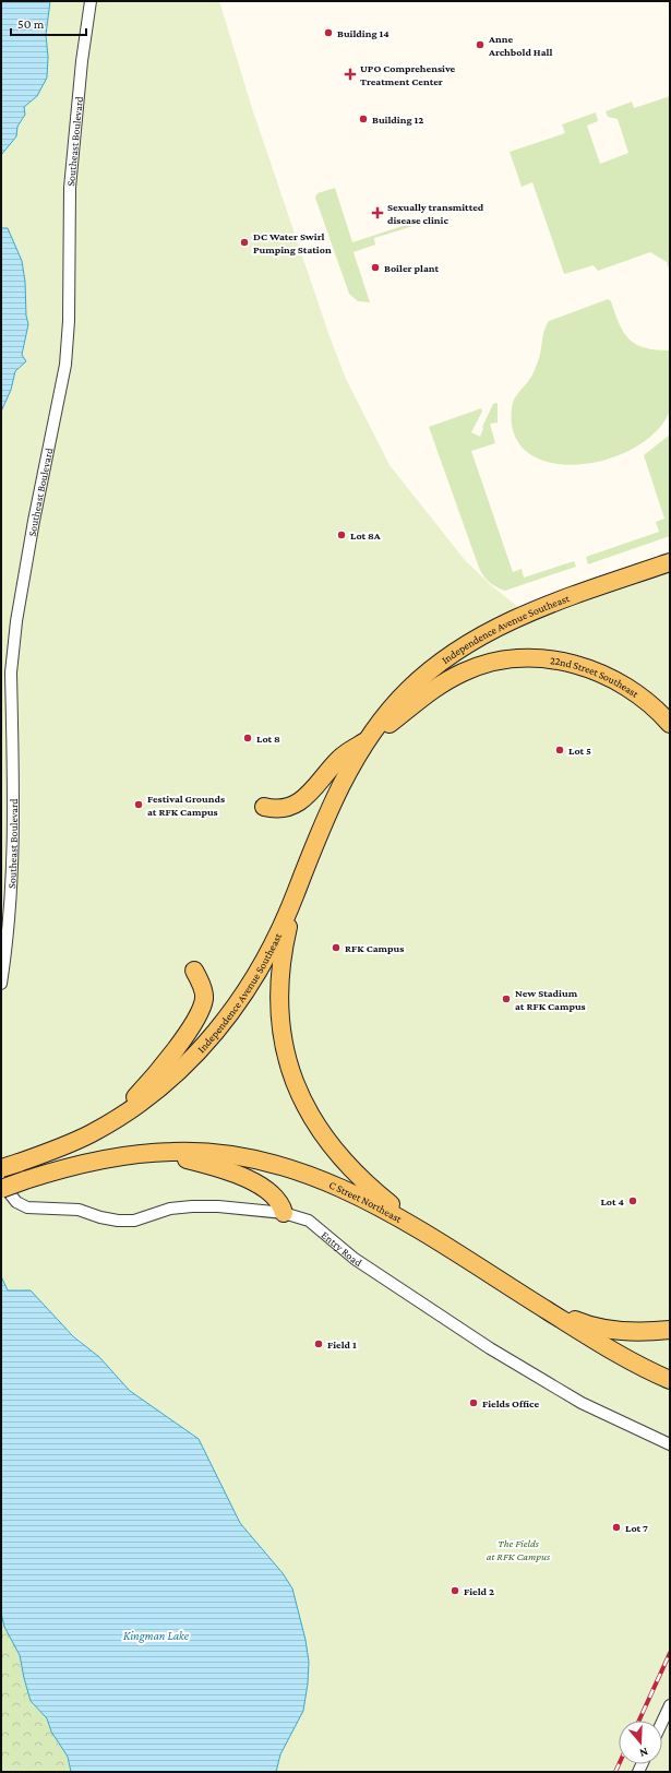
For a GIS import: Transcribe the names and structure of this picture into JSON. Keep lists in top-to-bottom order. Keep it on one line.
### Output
{"streets":{"main road":["Independence Avenue Southeast","22nd Street Southeast","C Street Northeast"],"street":["Southeast Boulevard","Entry Road"]},"crossings":[["Independence Avenue Southeast","22nd Street Southeast"]],"water":["Kingman Lake"],"parks":["The Fields at RFK Campus"],"places":{"other":["Building 14","Anne Archbold Hall","Building 12","DC Water Swirl Pumping Station","Boiler plant","Lot 8A","Lot 8","Lot 5","Festival Grounds at RFK Campus","RFK Campus","New Stadium at RFK Campus","Lot 4","Field 1","Fields Office","Lot 7","Field 2"],"health":["UPO Comprehensive Treatment Center","Sexually transmitted disease clinic"]},"scale_bar":"50 m","north":"bottom"}
